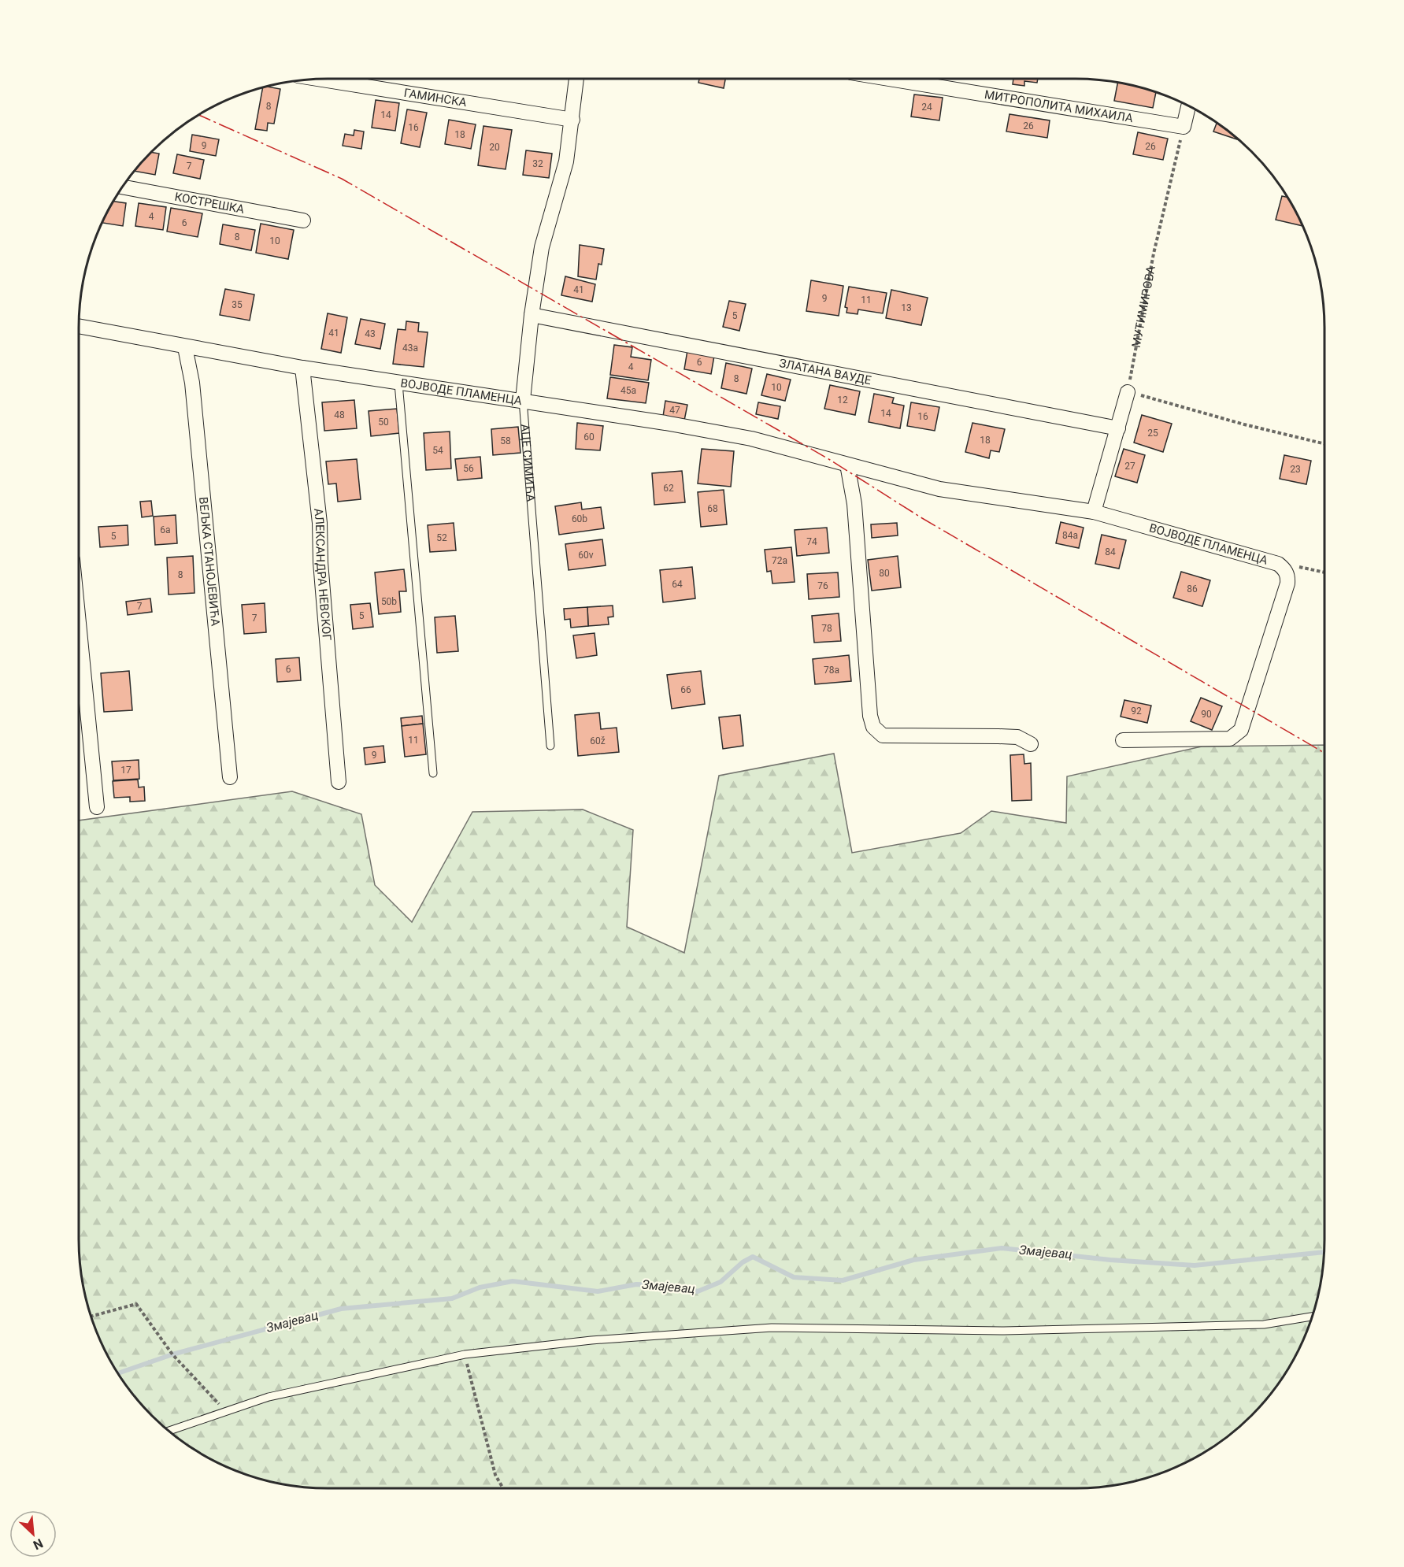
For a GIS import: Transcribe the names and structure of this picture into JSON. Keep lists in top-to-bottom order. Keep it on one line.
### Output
{"streets":{"street":["ГАМИНСКА","МИТРОПОЛИТА МИХАИЛА","КОСТРЕШКА","ЗЛАТАНА ВАУДЕ","ВОЈВОДЕ ПЛАМЕНЦА","АЦЕ СИМИЋА","ВЕЉКА СТАНОЈЕВИЋА","АЛЕКСАНДРА НЕВСКОГ"],"path":["МУТИМИРОВА"]},"crossings":[["ГАМИНСКА","АЦЕ СИМИЋА"],["МИТРОПОЛИТА МИХАИЛА","МУТИМИРОВА"],["ЗЛАТАНА ВАУДЕ","АЦЕ СИМИЋА"],["ВОЈВОДЕ ПЛАМЕНЦА","АЦЕ СИМИЋА"],["ВОЈВОДЕ ПЛАМЕНЦА","ВЕЉКА СТАНОЈЕВИЋА"],["ВОЈВОДЕ ПЛАМЕНЦА","АЛЕКСАНДРА НЕВСКОГ"]],"water":["Змајевац"],"house_numbers":["8","24","14","26","16","18","9","26","20","32","7","4","6","8","10","41","9","11","35","13","5","41","43","43a","6","4","8","10","45a","12","47","14","48","16","50","25","60","18","58","54","27","56","23","62","68","60b","6a","84a","5","52","74","84","60v","72a","80","8","64","76","86","50b","7","5","7","78","6","78a","66","92","90","11","60ž","9","17"],"north":"bottom right"}
